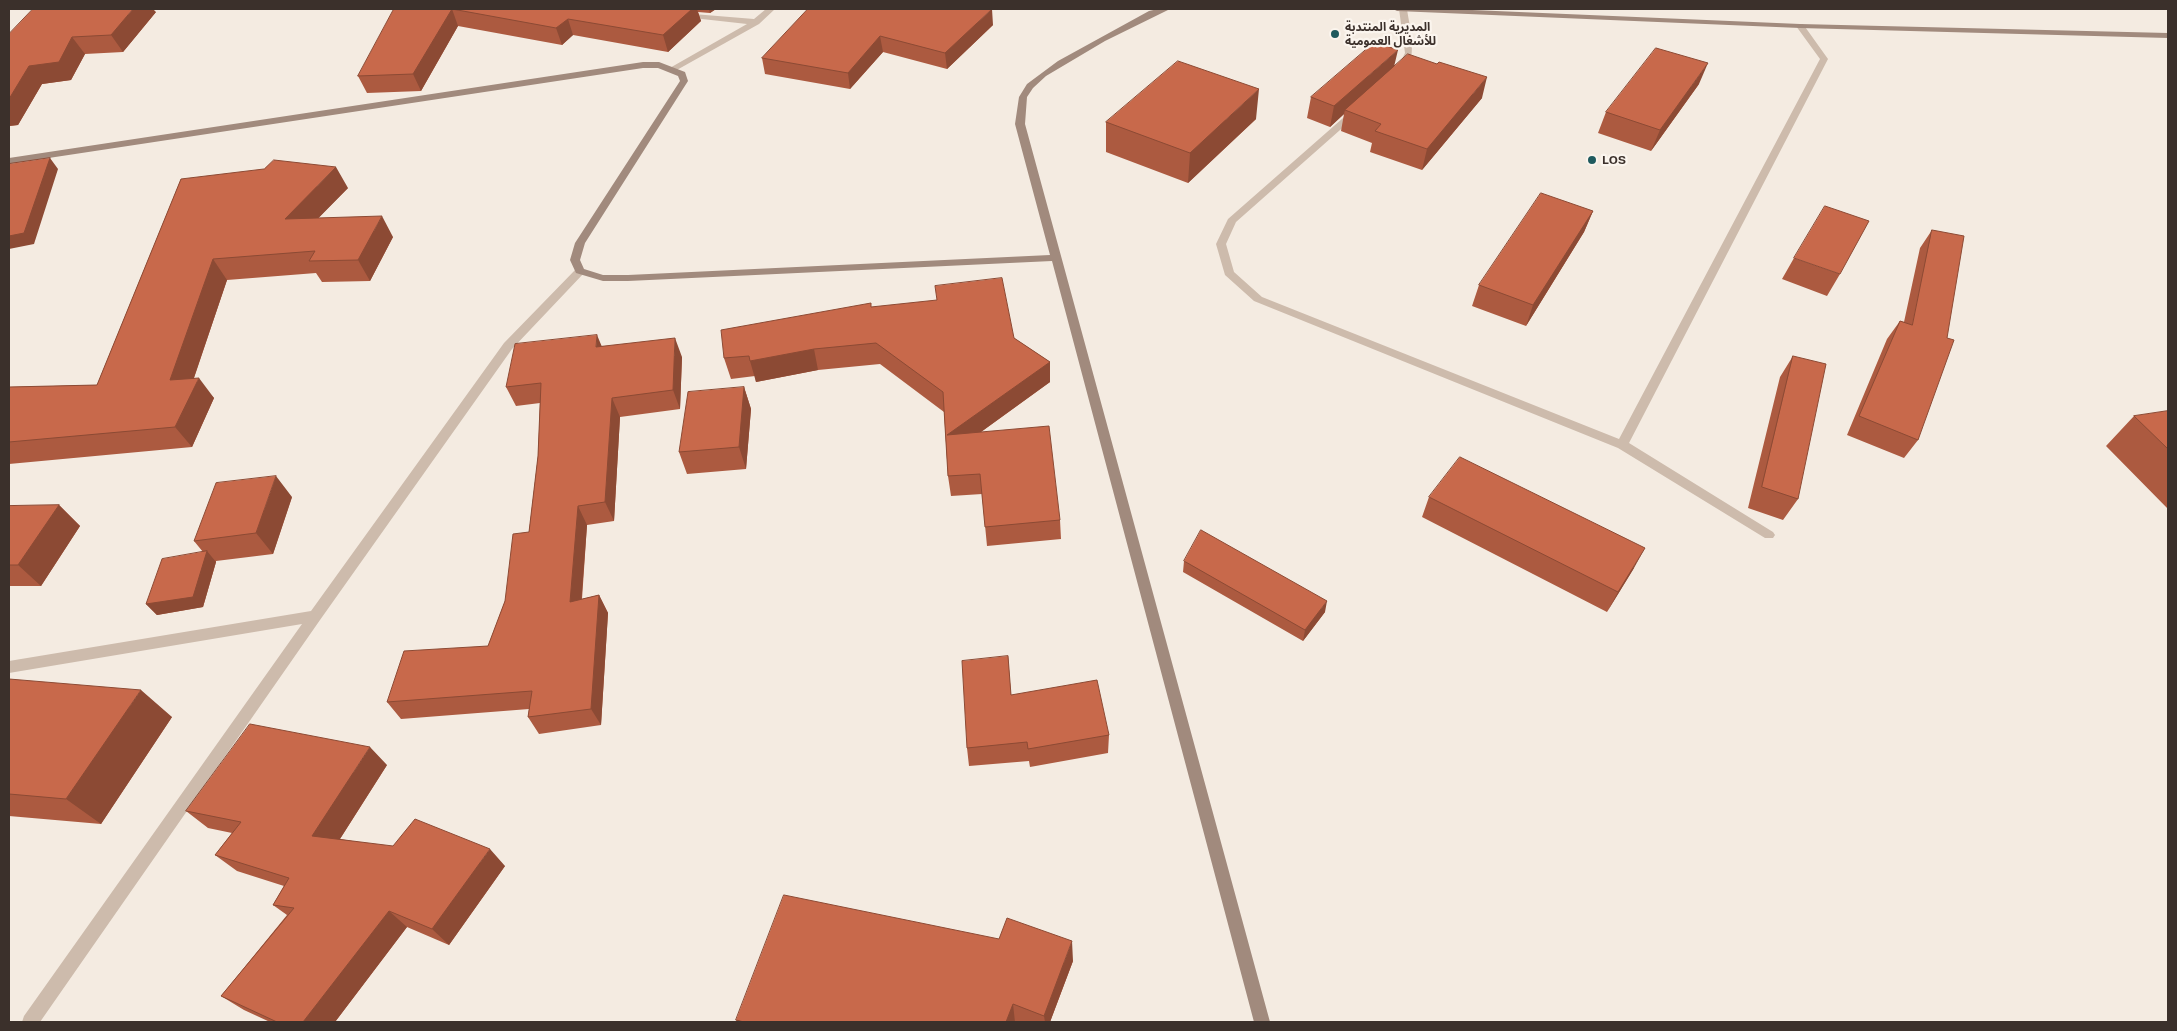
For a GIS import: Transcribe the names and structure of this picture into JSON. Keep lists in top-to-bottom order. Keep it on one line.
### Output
{"places":["المديرية المنتدبة للأشغال العمومية","LOS"]}
